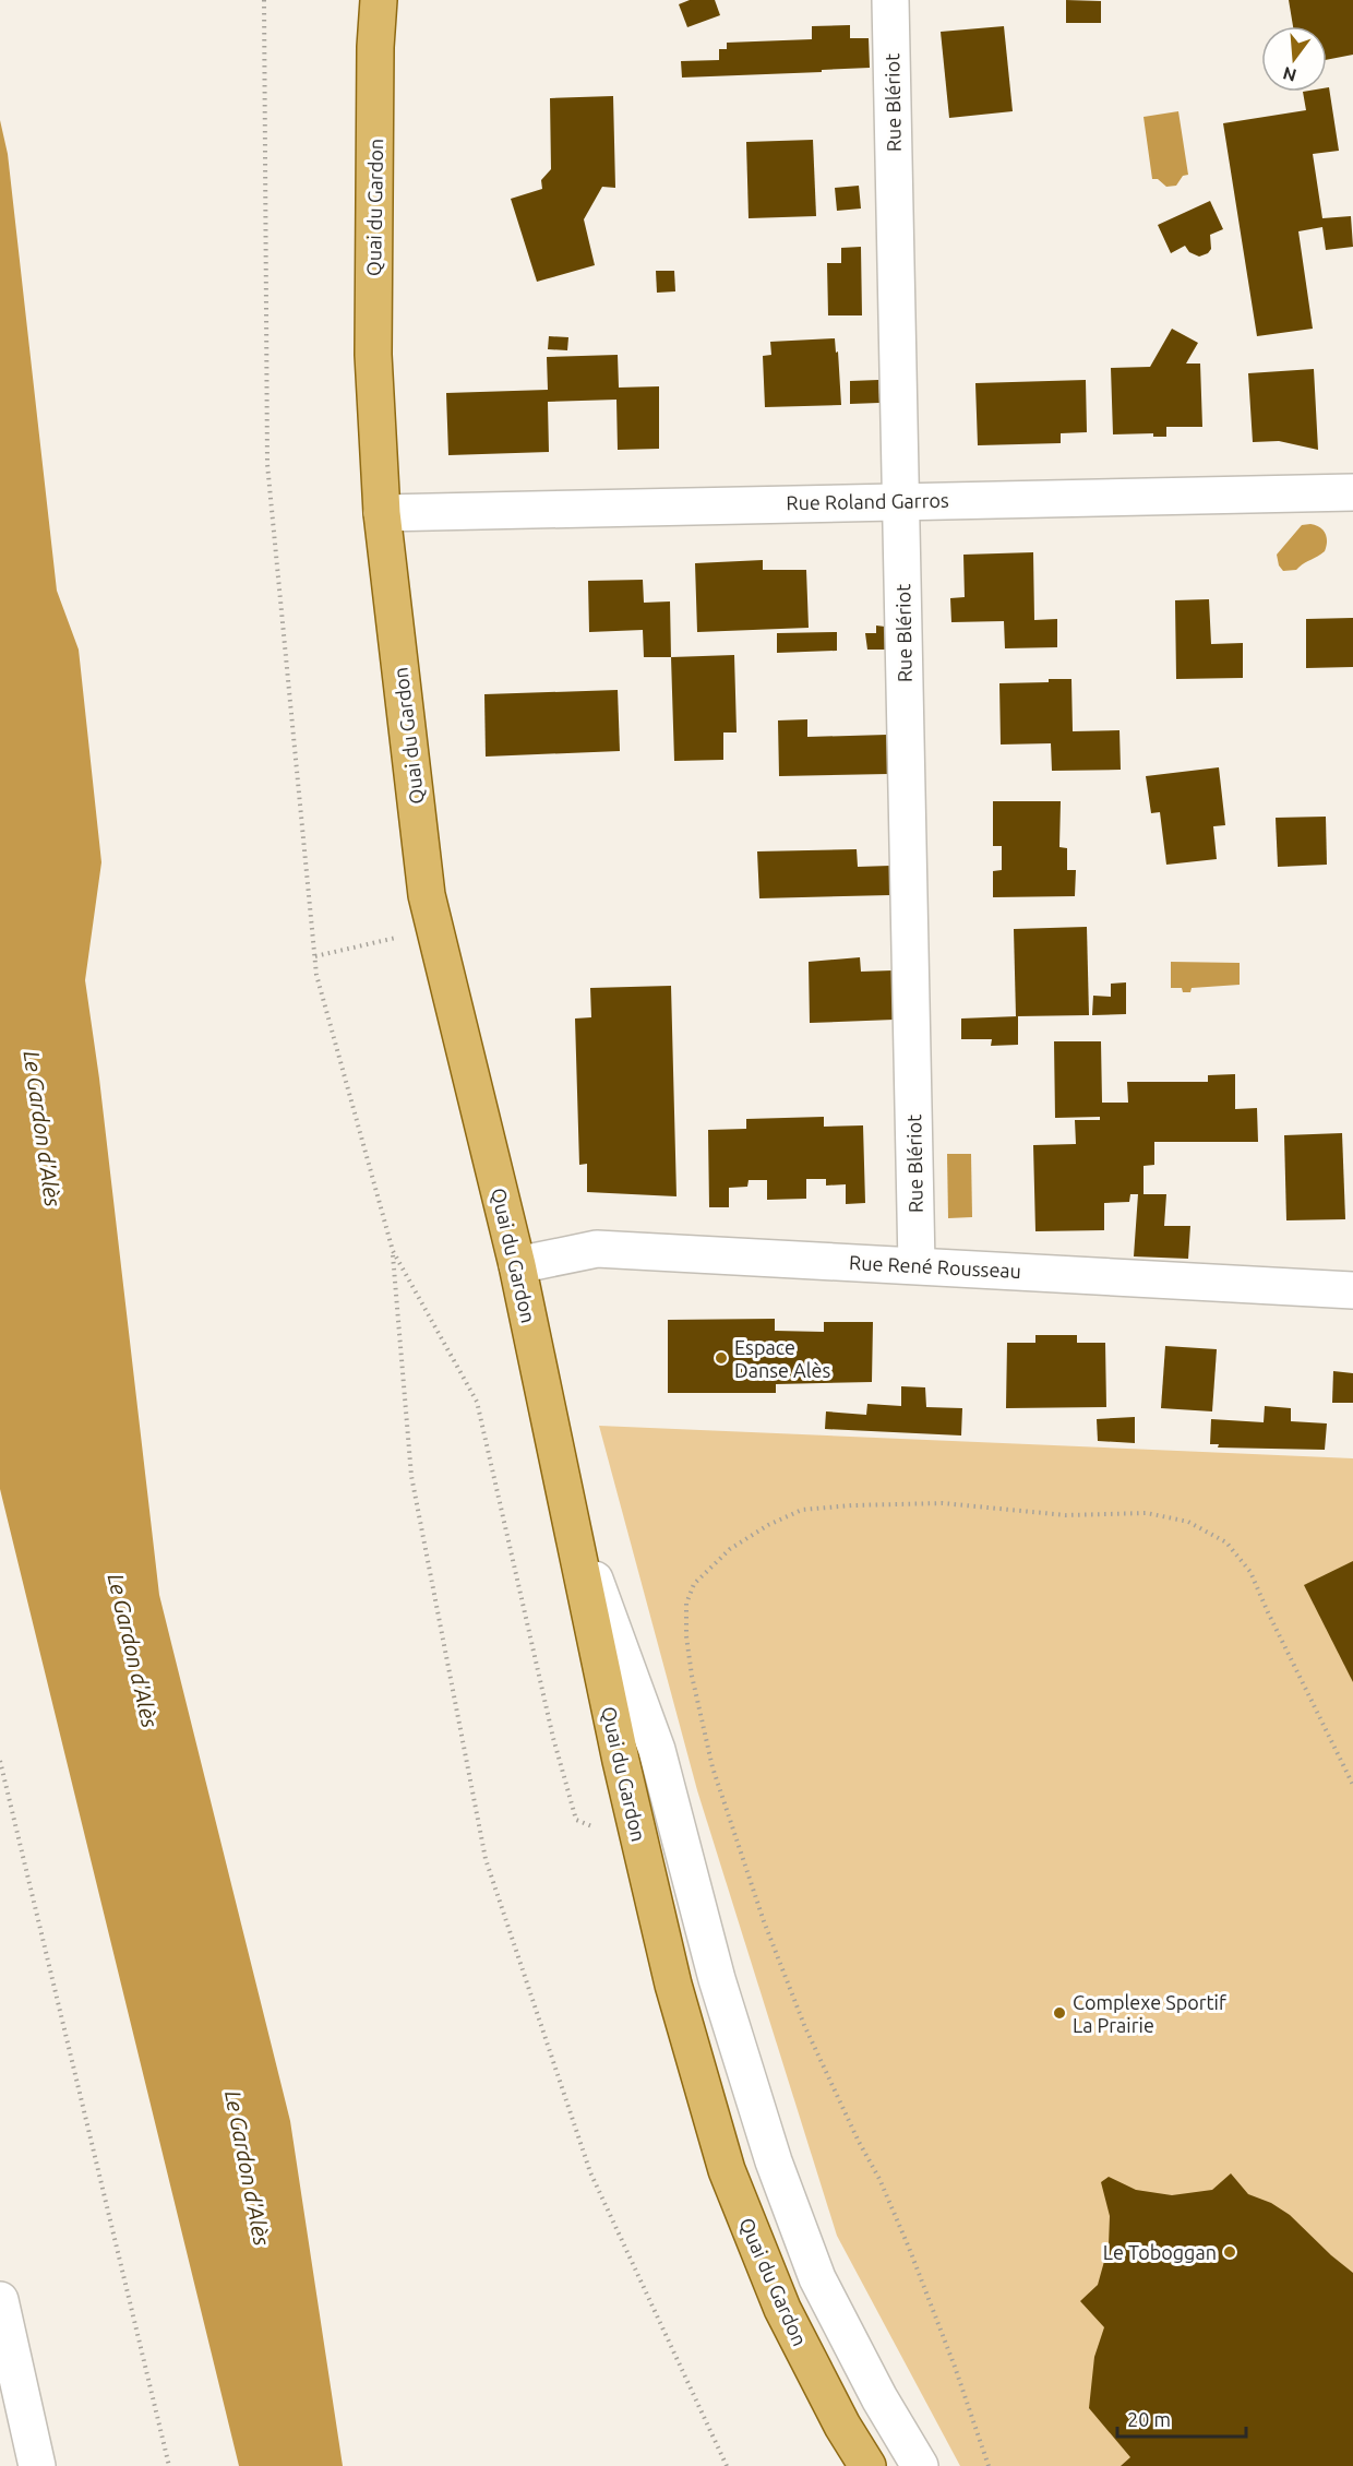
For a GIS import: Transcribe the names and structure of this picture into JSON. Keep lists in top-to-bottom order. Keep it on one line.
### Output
{"streets":{"main road":["Quai du Gardon"],"street":["Rue Blériot","Rue Roland Garros","Rue René Rousseau"]},"crossings":[["Rue Blériot","Rue Roland Garros"],["Rue Blériot","Rue René Rousseau"],["Quai du Gardon","Rue Roland Garros"],["Quai du Gardon","Rue René Rousseau"]],"water":["Le Gardon d'Alès"],"places":["Espace Danse Alès","Complexe Sportif La Prairie","Le Toboggan"],"scale_bar":"20 m","north":"bottom"}
